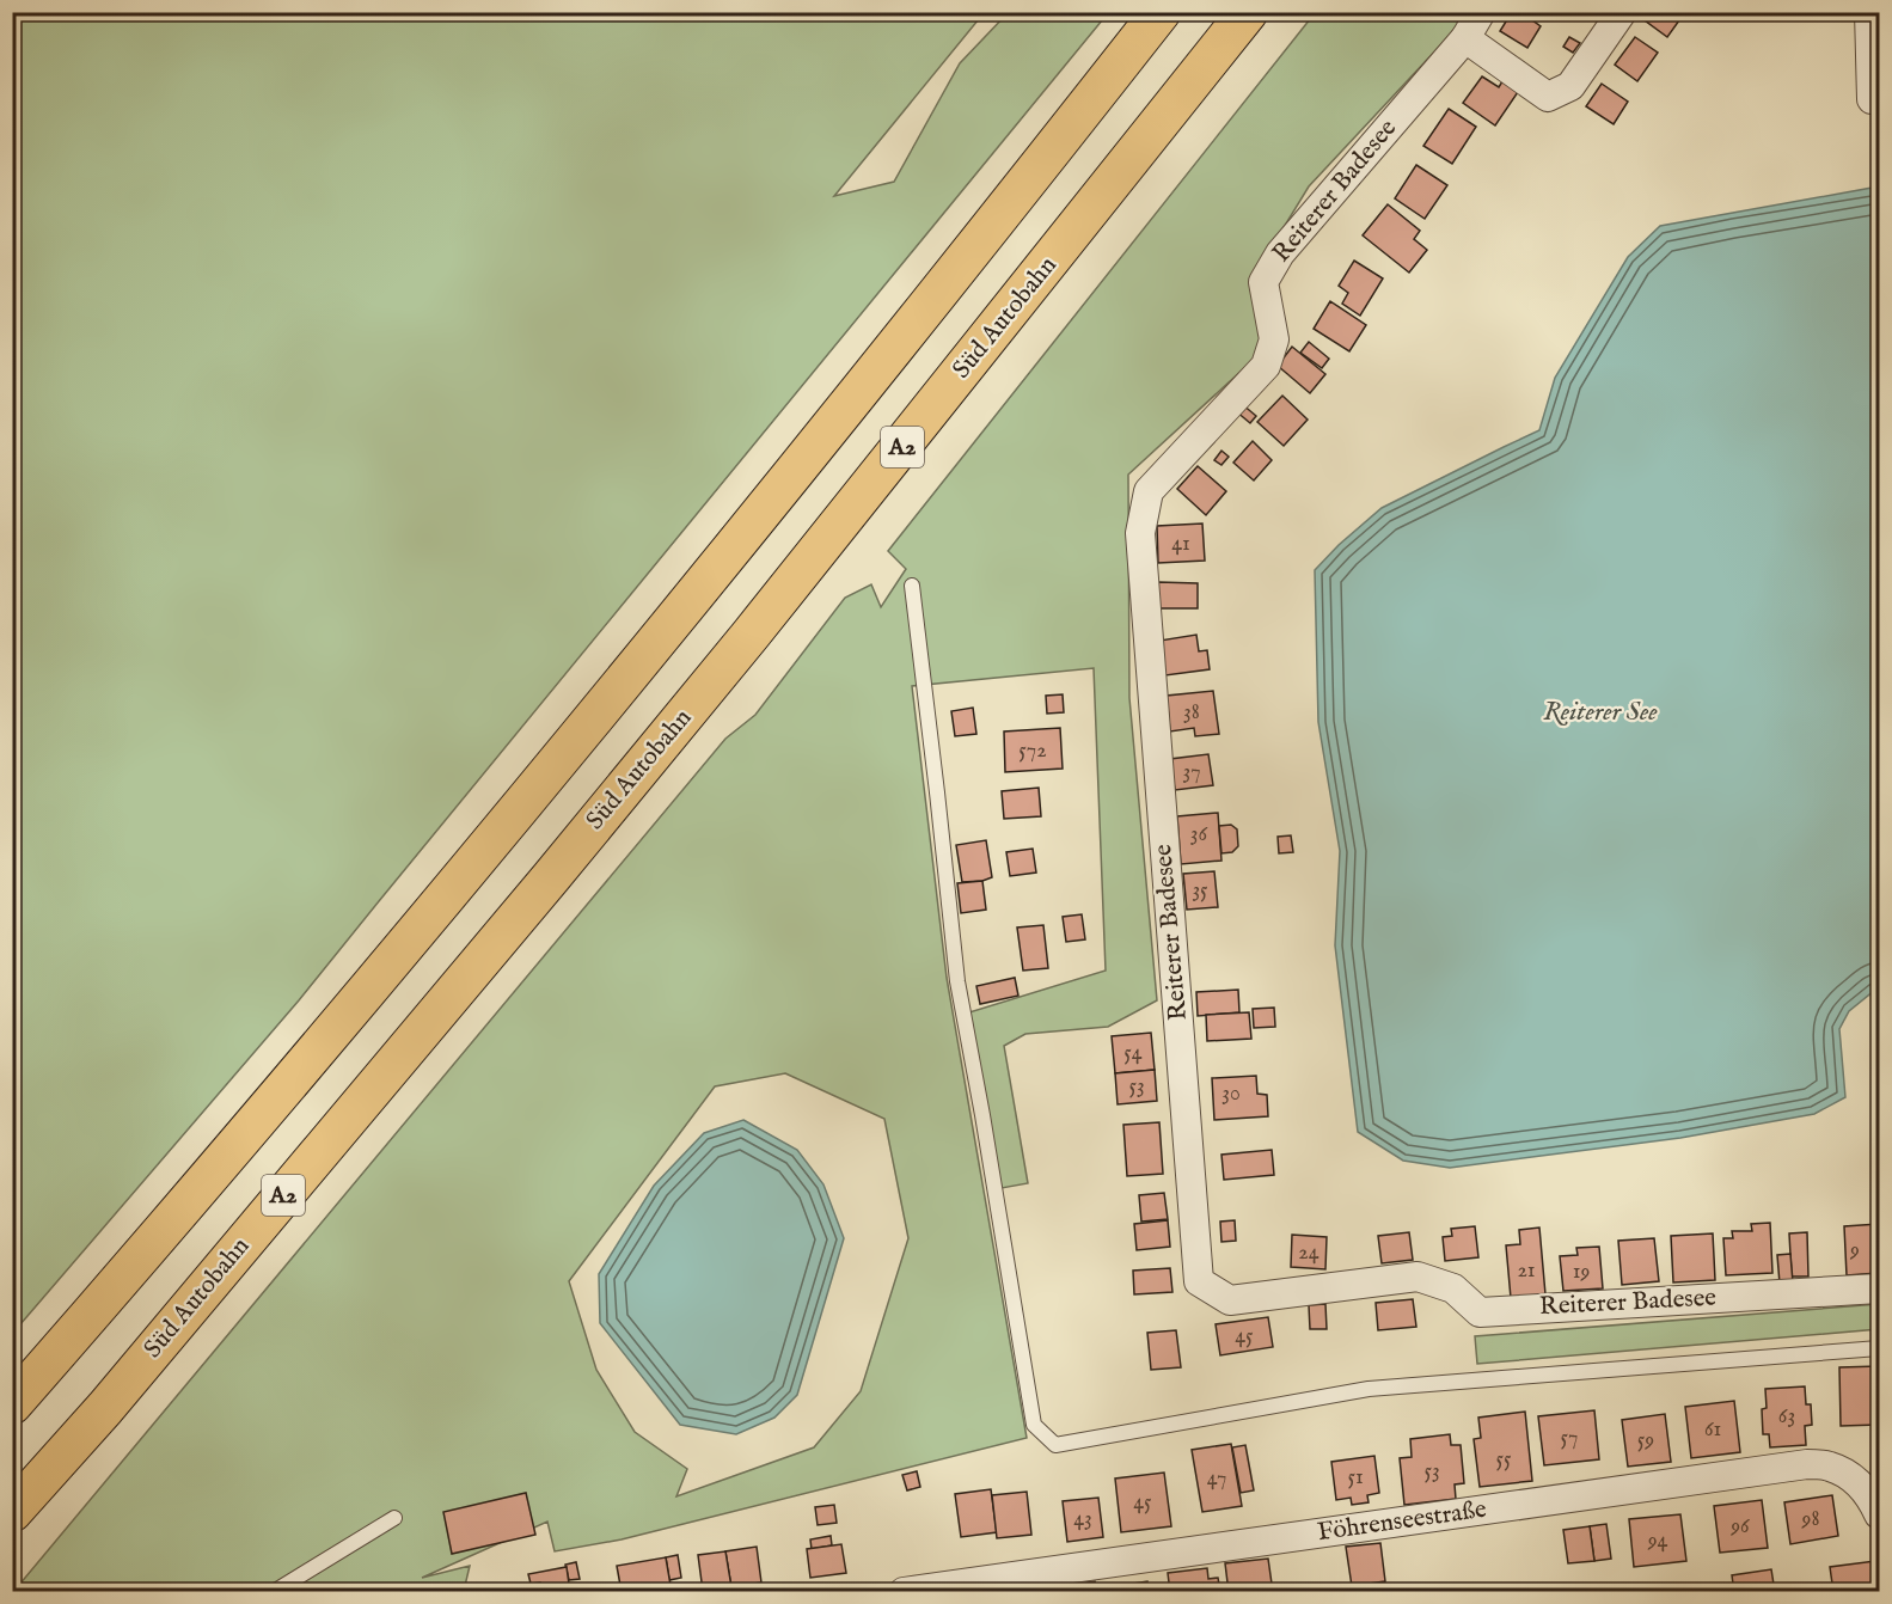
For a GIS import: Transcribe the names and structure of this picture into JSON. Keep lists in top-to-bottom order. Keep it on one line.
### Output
{"streets":{"highway":["Süd Autobahn","A2"],"street":["Reiterer Badesee","Föhrenseestraße"]},"water":["Reiterer See"],"house_numbers":["41","38","572","37","36","35","54","53","30","9","24","21","19","45","63","61","57","59","55","53","51","47","45","43","98","96","94"]}
